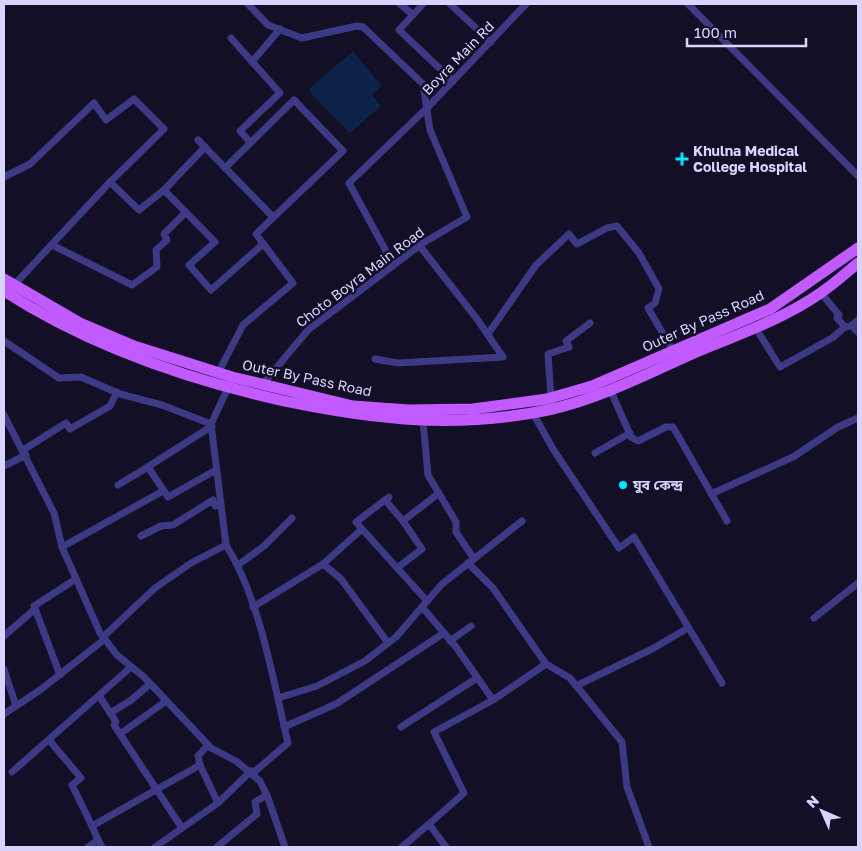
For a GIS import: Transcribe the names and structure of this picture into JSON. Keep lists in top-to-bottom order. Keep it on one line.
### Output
{"streets":{"main road":["Outer By Pass Road"],"street":["Boyra Main Rd","Choto Boyra Main Road"]},"crossings":[["Boyra Main Rd","Choto Boyra Main Road"],["Choto Boyra Main Road","Outer By Pass Road"]],"places":{"health":["Khulna Medical College Hospital"],"other":["যুব কেন্দ্র"]},"scale_bar":"100 m","north":"top left"}
